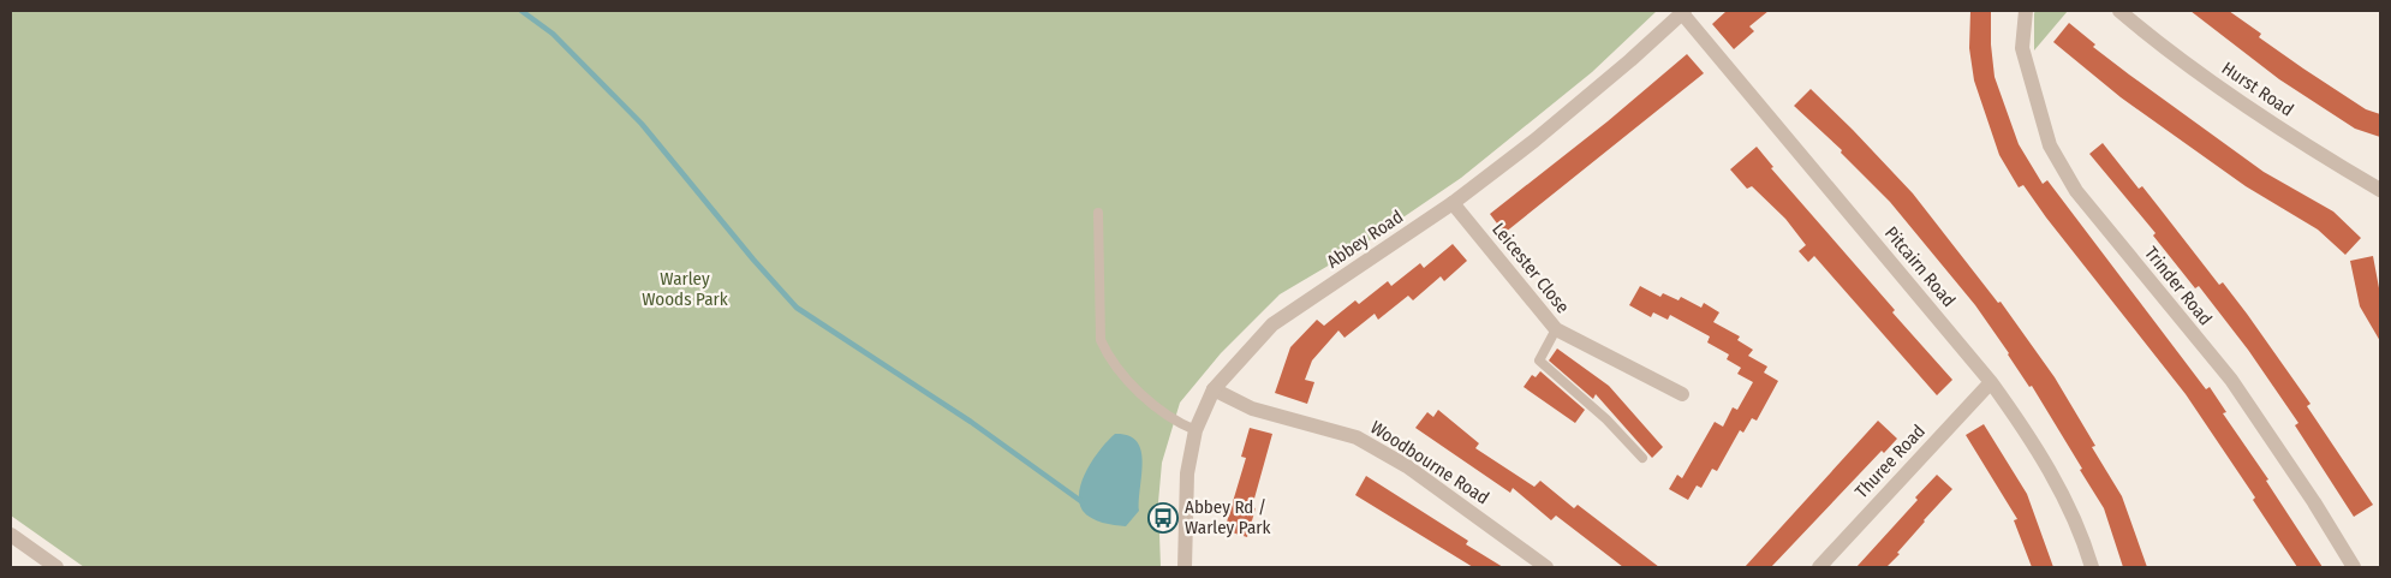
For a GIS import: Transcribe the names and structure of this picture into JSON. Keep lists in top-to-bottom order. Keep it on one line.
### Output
{"streets":{"street":["Hurst Road","Abbey Road","Pitcairn Road","Leicester Close","Trinder Road","Thuree Road","Woodbourne Road"]},"crossings":[["Abbey Road","Pitcairn Road"],["Abbey Road","Leicester Close"],["Abbey Road","Woodbourne Road"],["Pitcairn Road","Thuree Road"]],"parks":["Warley Woods Park"],"places":{"bus stop":["Abbey Rd / Warley Park"]}}
